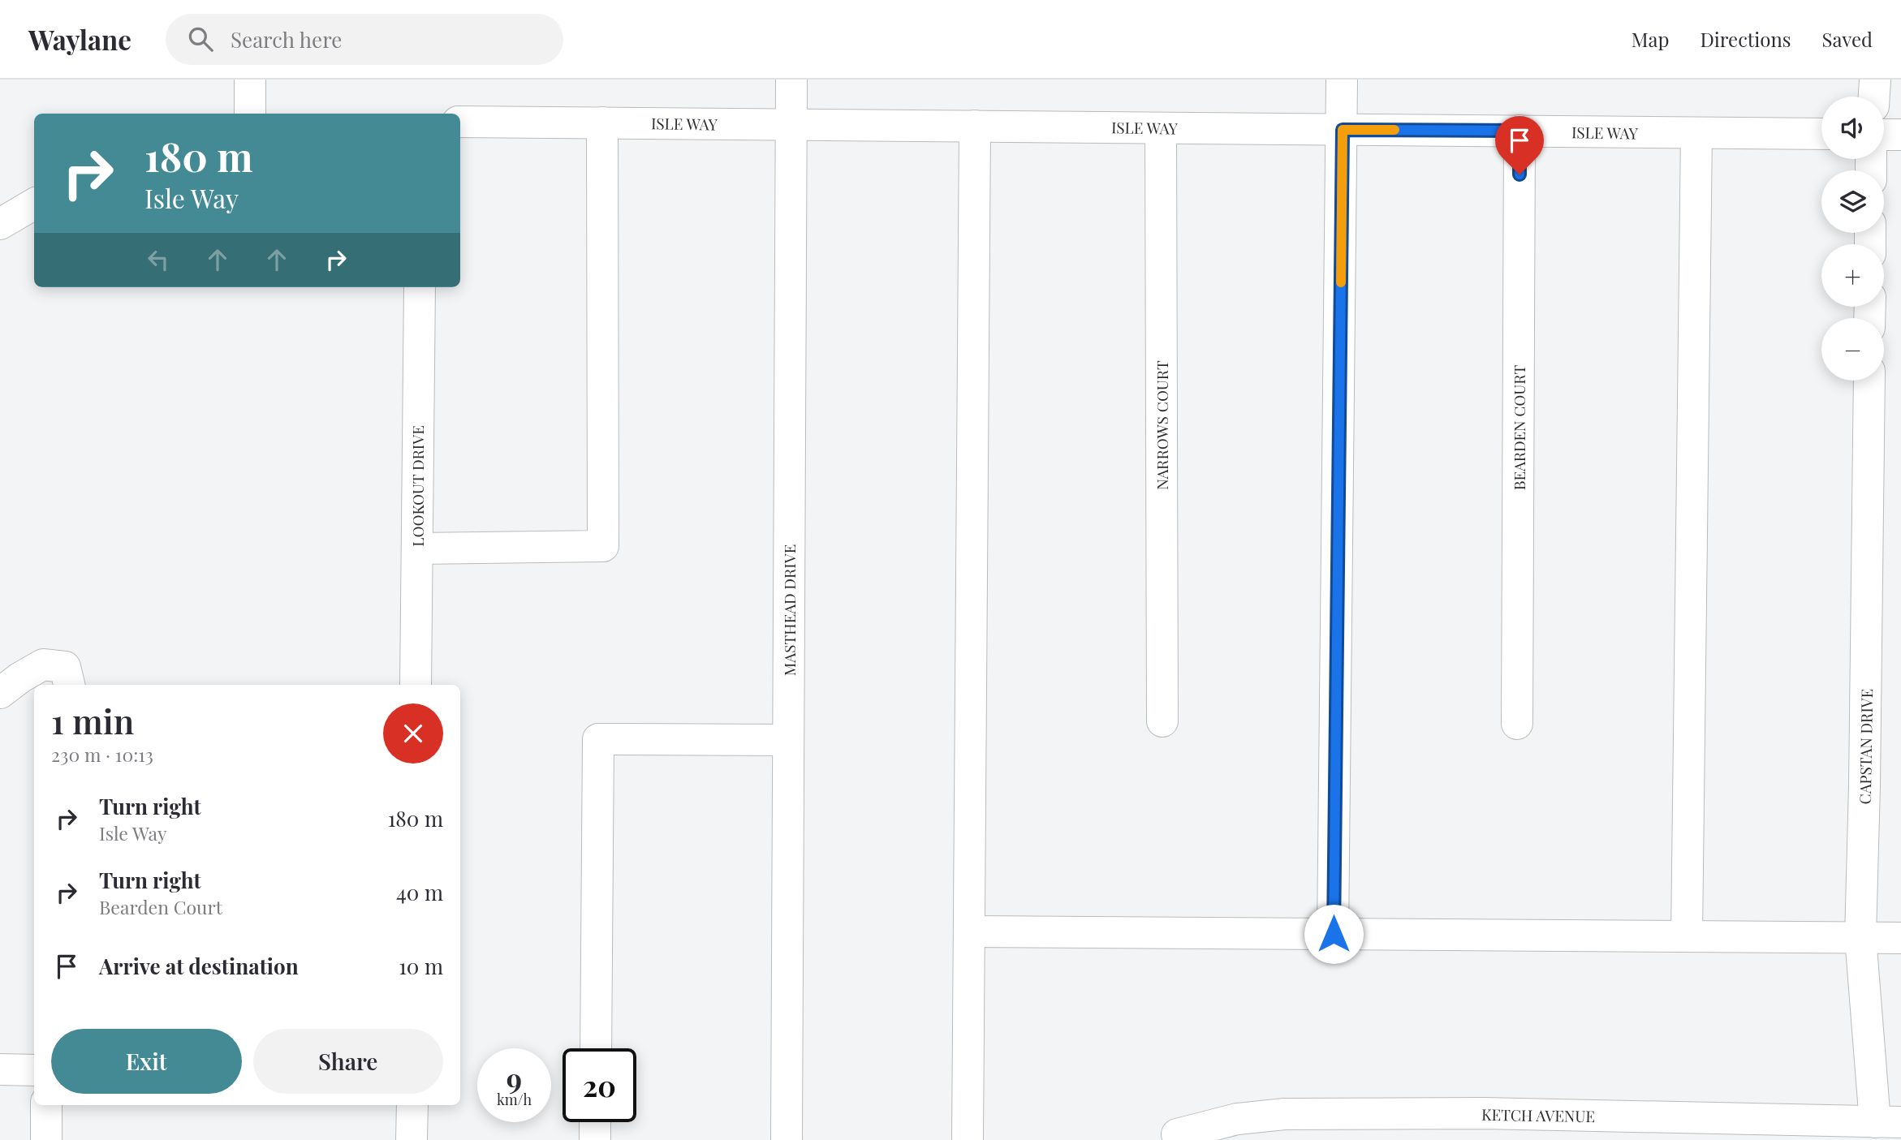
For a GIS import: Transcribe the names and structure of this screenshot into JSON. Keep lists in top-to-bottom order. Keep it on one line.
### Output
{"streets":{"street":["ISLE WAY","NARROWS COURT","BEARDEN COURT","LOOKOUT DRIVE","MASTHEAD DRIVE","CAPSTAN DRIVE","KETCH AVENUE"]},"crossings":[["ISLE WAY","NARROWS COURT"],["ISLE WAY","BEARDEN COURT"],["ISLE WAY","MASTHEAD DRIVE"],["CAPSTAN DRIVE","KETCH AVENUE"]],"page":{"header":"Waylane","search":"Search here","nav":["Map","Directions","Saved"],"map_buttons":["+","−"],"turn":["180 m","Isle Way"],"heading":["1 min","230 m · 10:13"],"list":[{"name":"Turn right","note":"Isle Way","value":"180 m"},{"name":"Turn right","note":"Bearden Court","value":"40 m"},{"name":"Arrive at destination","value":"10 m"}],"buttons":["Exit","Share"],"speed":"9 km/h","limit":"20"}}
